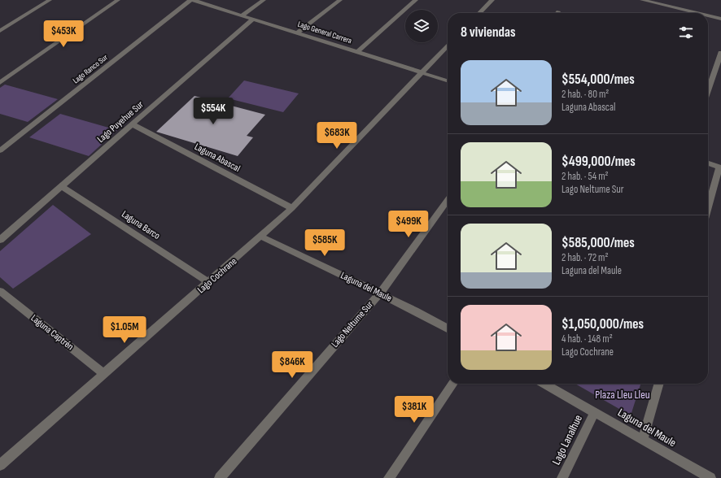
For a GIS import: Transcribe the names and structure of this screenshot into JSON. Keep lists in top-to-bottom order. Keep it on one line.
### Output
{"streets":{"street":["Lago General Carrera","Lago Ranco Sur","Lago Puyehue Sur","Laguna Abascal","Laguna Barco","Lago Cochrane","Laguna del Maule","Lago Neltume Sur","Laguna Captrén","Lago Lanalhue"]},"crossings":[["Lago General Carrera","Lago Puyehue Sur"],["Lago General Carrera","Lago Cochrane"],["Lago Puyehue Sur","Laguna Abascal"],["Lago Puyehue Sur","Laguna Barco"],["Laguna Abascal","Lago Cochrane"],["Laguna Barco","Lago Cochrane"],["Lago Cochrane","Laguna del Maule"],["Lago Cochrane","Laguna Captrén"],["Laguna del Maule","Lago Neltume Sur"],["Laguna del Maule","Lago Lanalhue"]],"parks":["Plaza Lleu Lleu"],"page":{"heading":"8 viviendas","price":["$453K","$554K","$683K","$499K","$585K","$1.05M","$846K","$381K"],"list":[{"name":"$554,000/mes","note":"2 hab. · 80 m² · Laguna Abascal"},{"name":"$499,000/mes","note":"2 hab. · 54 m² · Lago Neltume Sur"},{"name":"$585,000/mes","note":"2 hab. · 72 m² · Laguna del Maule"},{"name":"$1,050,000/mes","note":"4 hab. · 148 m² · Lago Cochrane"}]}}
